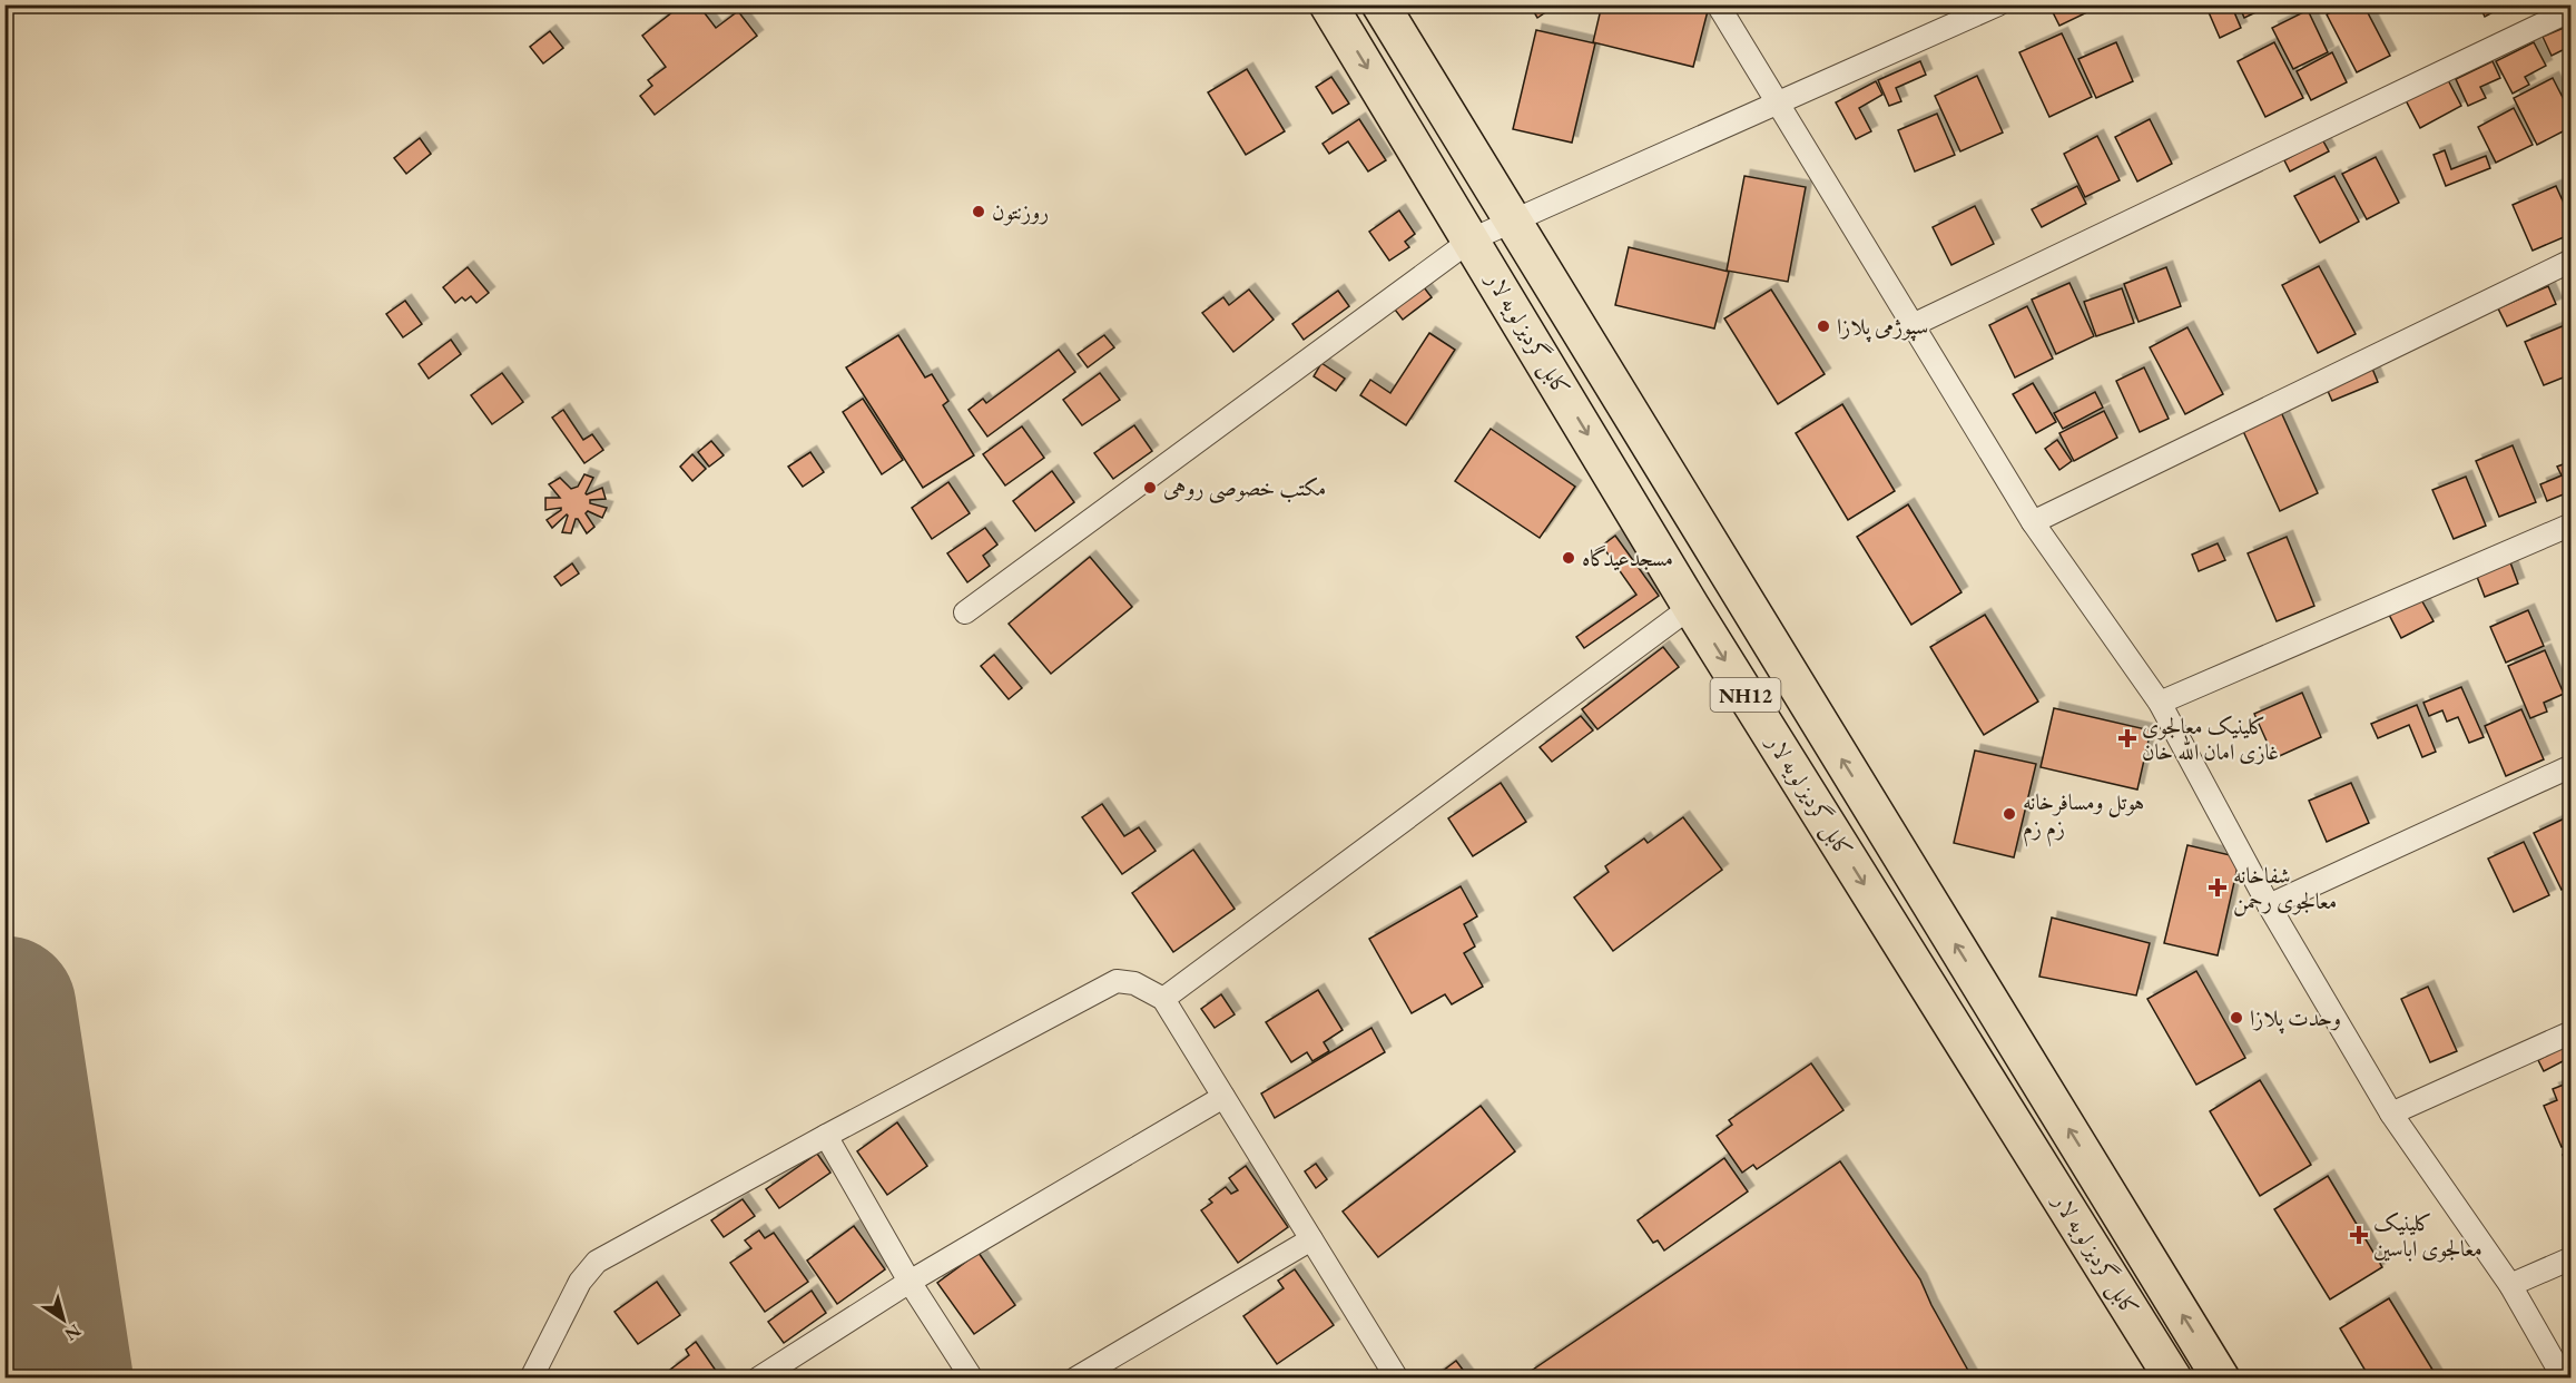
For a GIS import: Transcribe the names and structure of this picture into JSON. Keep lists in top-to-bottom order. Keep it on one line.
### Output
{"streets":{"highway":["کابل گردیز لویه لار","NH12"]},"places":{"other":["روزنتون","سپوژمی پلازا","مکتب خصوصی روهی","مسجدعیدگاه","هوتل ومسافرخانه زم زم","وحدت پلازا"],"health":["کلینیک معالجوی غازی امان الله خان","شفاخانه معالجوی رحمن","کلینیک معالجوی اباسین"]},"north":"bottom right"}
